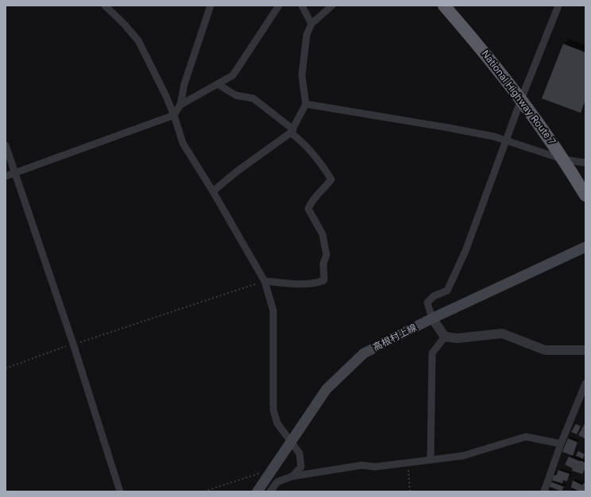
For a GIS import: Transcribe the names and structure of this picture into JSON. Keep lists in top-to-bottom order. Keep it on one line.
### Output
{"streets":{"highway":["National Highway Route 7"],"main road":["高根村上線"]}}
